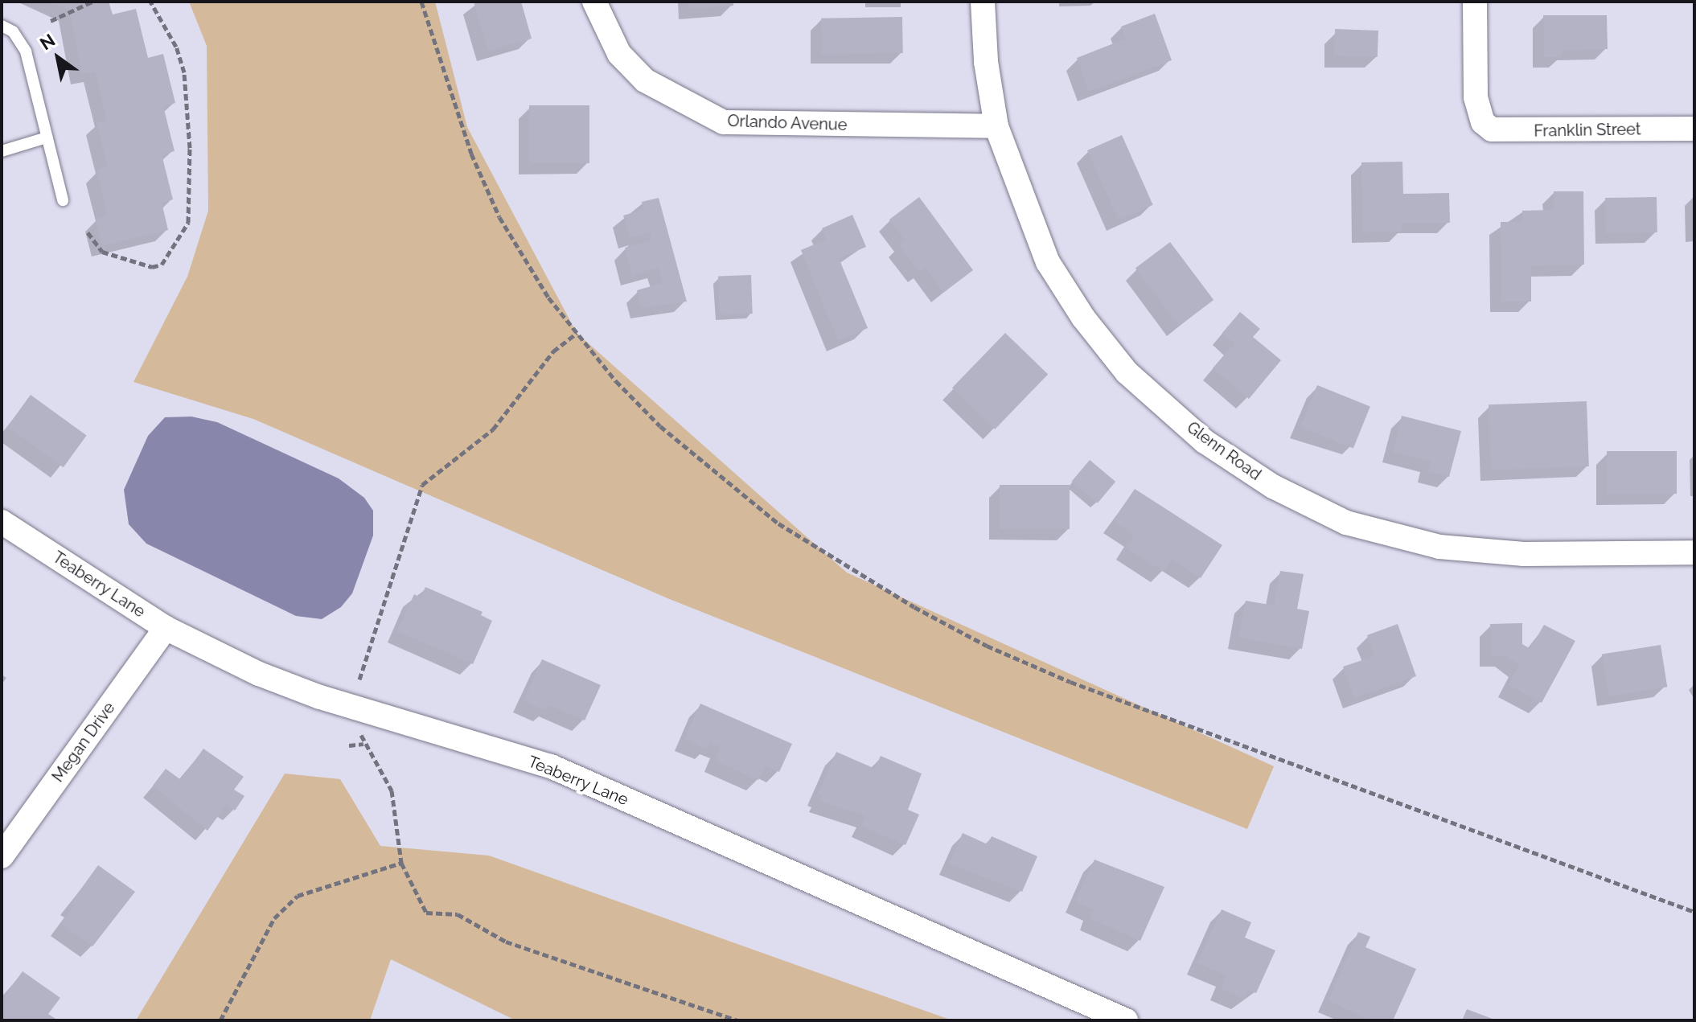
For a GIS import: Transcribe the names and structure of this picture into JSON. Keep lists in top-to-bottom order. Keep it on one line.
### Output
{"streets":{"street":["Orlando Avenue","Franklin Street","Glenn Road","Teaberry Lane","Megan Drive"]},"crossings":[["Orlando Avenue","Glenn Road"],["Teaberry Lane","Megan Drive"]],"north":"top left"}
